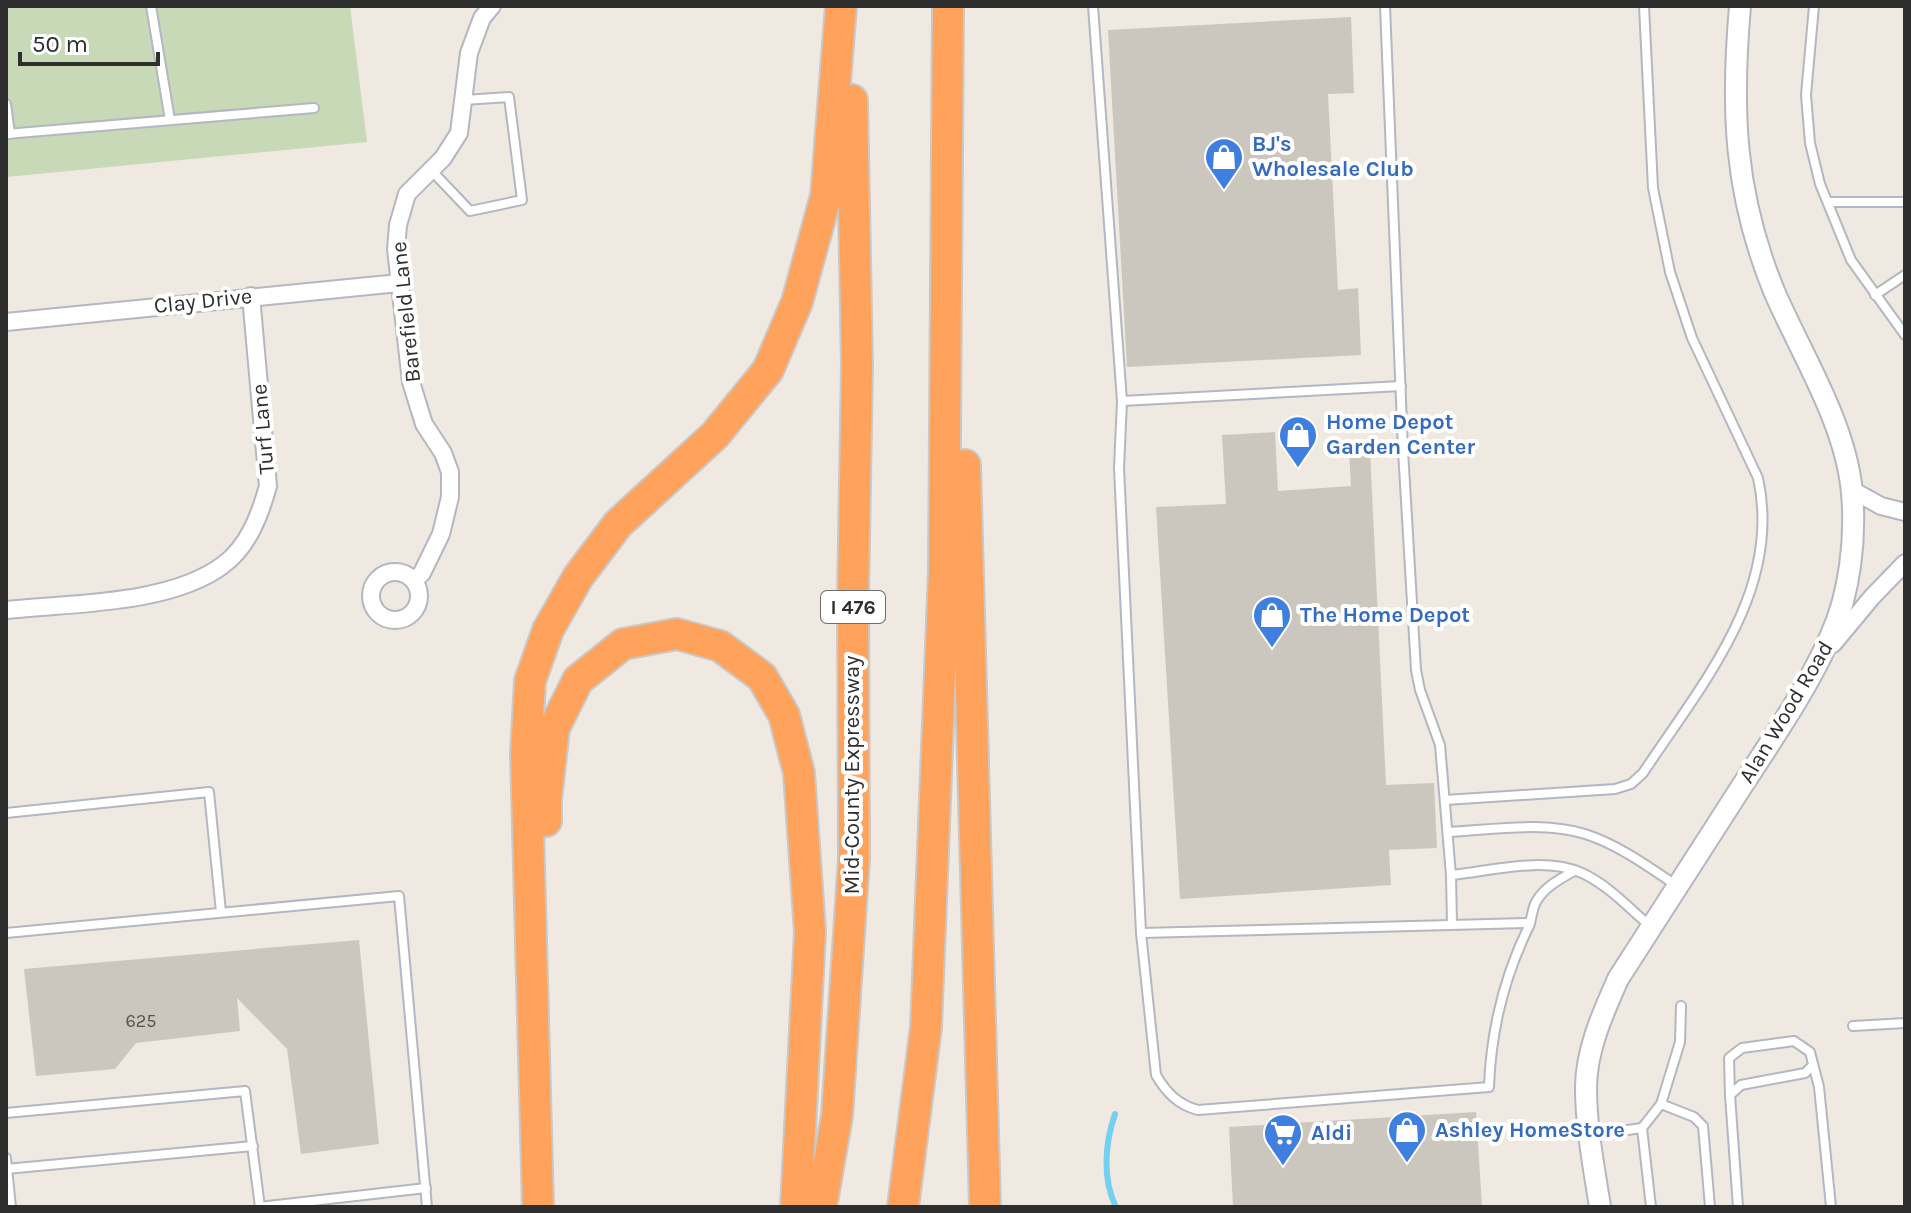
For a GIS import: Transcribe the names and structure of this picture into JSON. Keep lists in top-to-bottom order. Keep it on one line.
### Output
{"streets":{"highway":["I 476","Mid-County Expressway"],"street":["Clay Drive","Barefield Lane","Turf Lane","Alan Wood Road"]},"crossings":[["Clay Drive","Barefield Lane"],["Clay Drive","Turf Lane"]],"places":{"shop":["BJ's Wholesale Club","Home Depot Garden Center","The Home Depot","Ashley HomeStore"],"supermarket":["Aldi"]},"house_numbers":["625"],"scale_bar":"50 m"}
